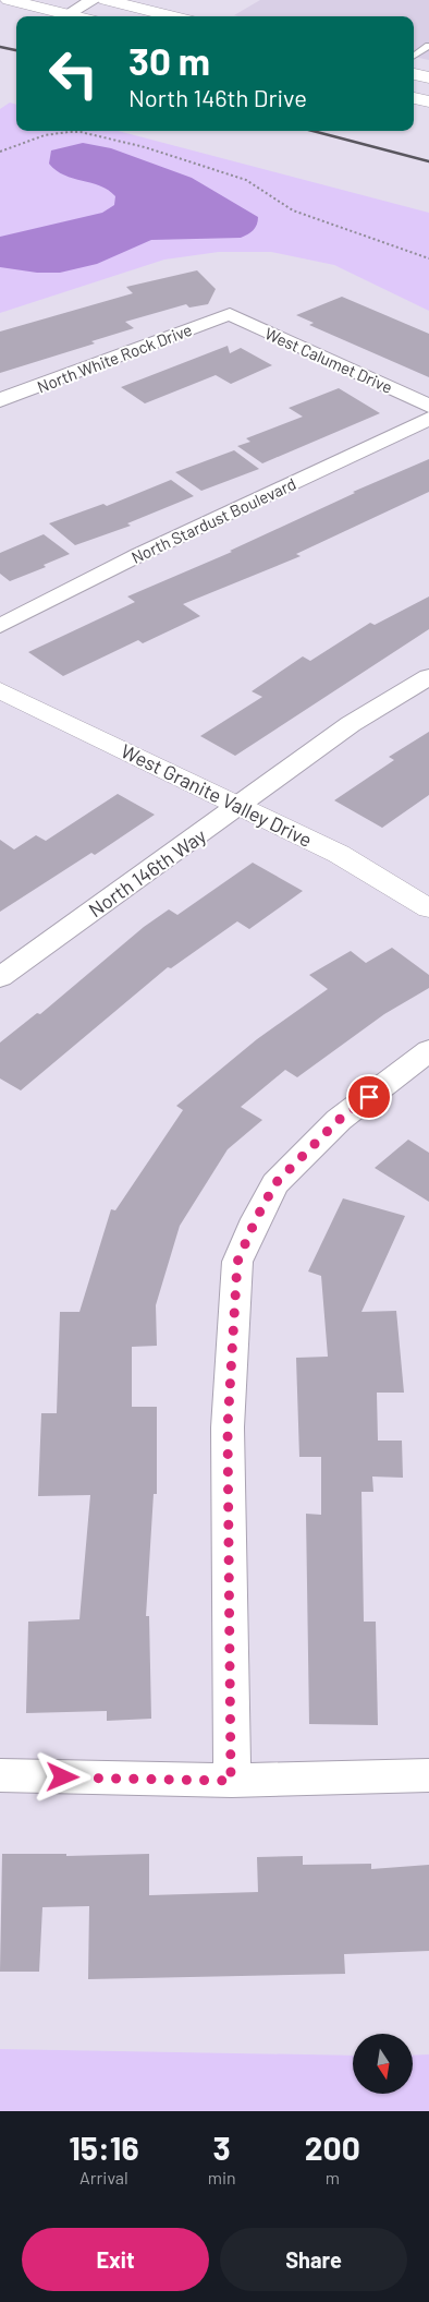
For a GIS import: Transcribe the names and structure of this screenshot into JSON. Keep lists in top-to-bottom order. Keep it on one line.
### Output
{"streets":{"main road":["West Granite Valley Drive"],"street":["North White Rock Drive","West Calumet Drive","North Stardust Boulevard","North 146th Way"]},"crossings":[["North White Rock Drive","West Calumet Drive"],["West Granite Valley Drive","North 146th Way"]],"north":"bottom","page":{"turn":["30 m","North 146th Drive"],"eta":["15:16","Arrival","3","min","200","m"],"buttons":["Exit","Share"]}}
